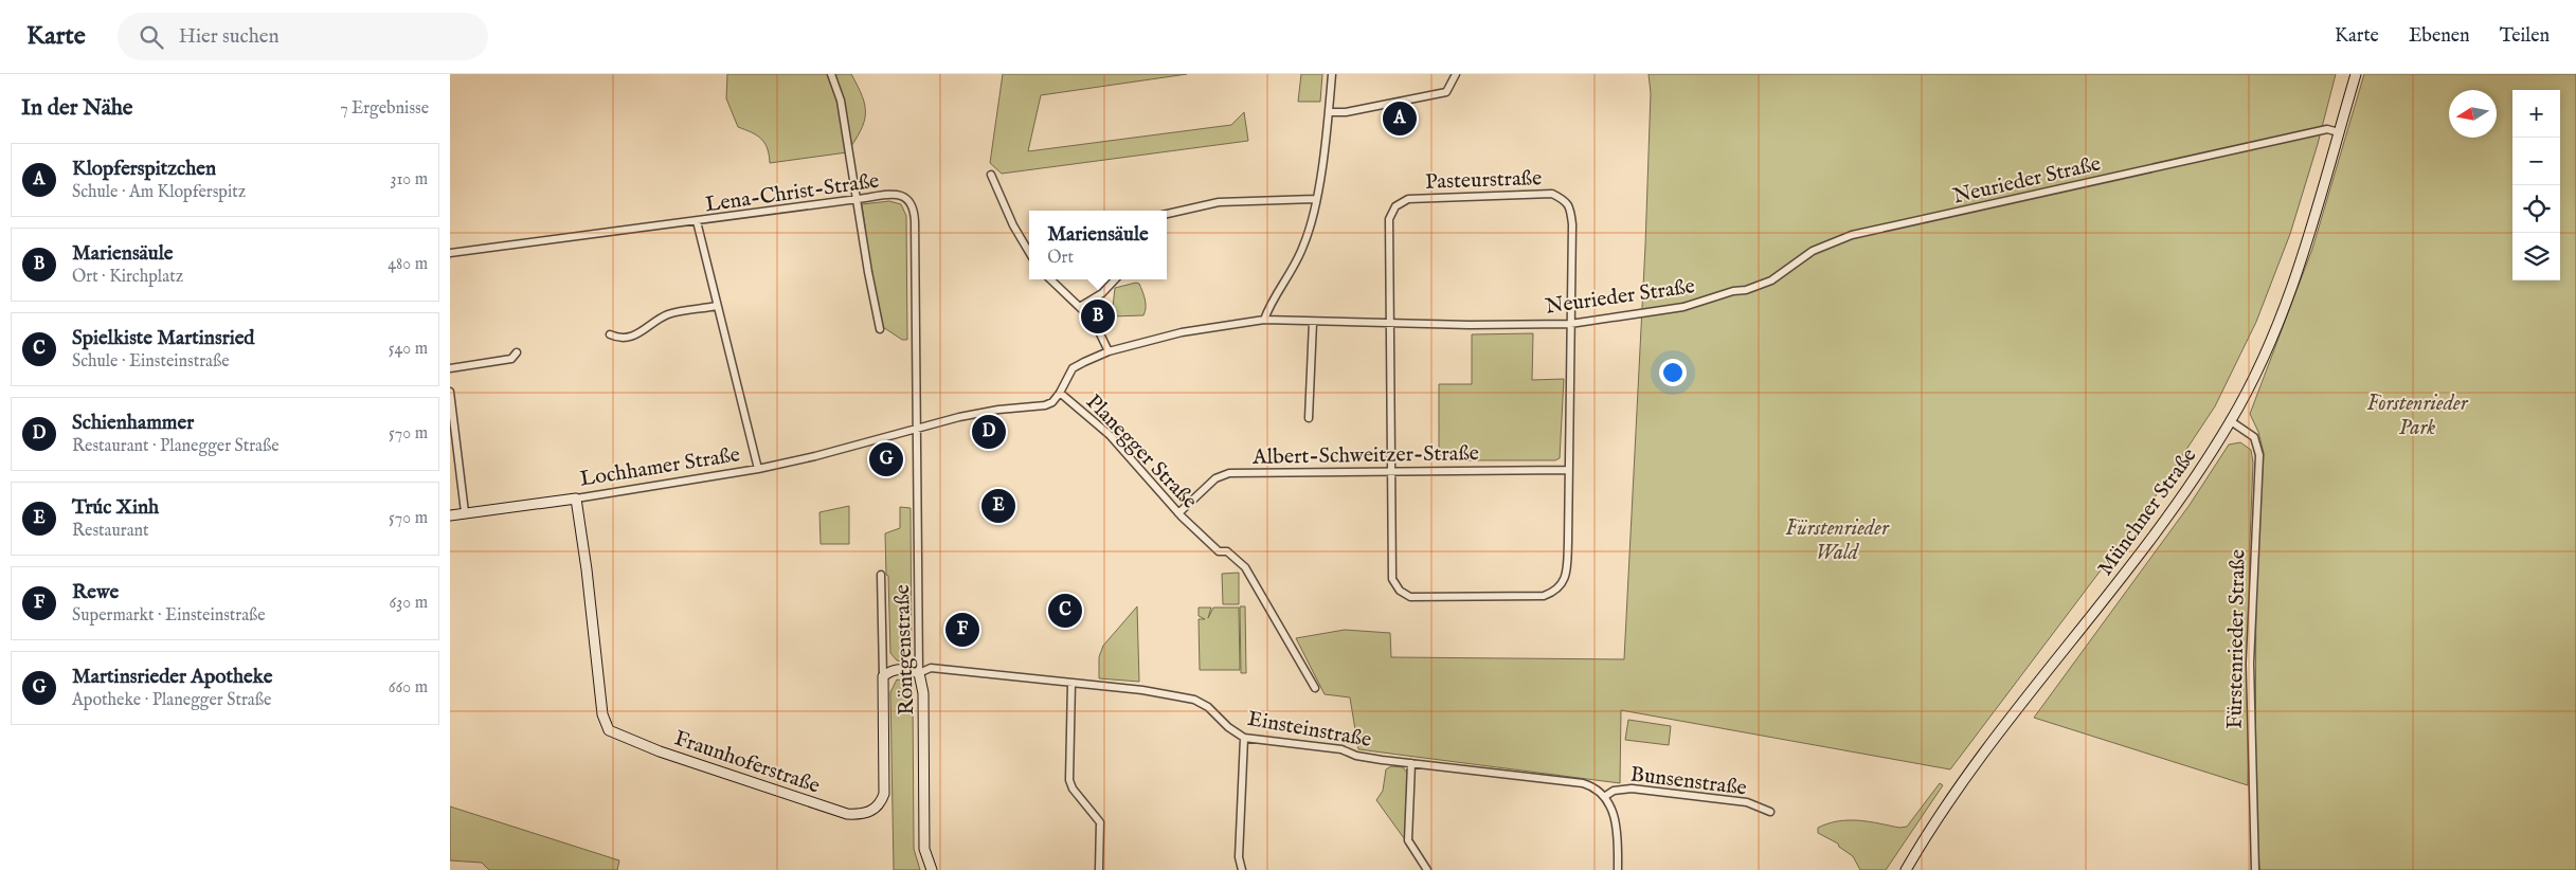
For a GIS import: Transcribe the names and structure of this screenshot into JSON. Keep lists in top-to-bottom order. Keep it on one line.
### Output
{"streets":{"street":["Pasteurstraße","Neurieder Straße","Lena-Christ-Straße","Planegger Straße","Albert-Schweitzer-Straße","Lochhamer Straße","Münchner Straße","Fürstenrieder Straße","Röntgenstraße","Einsteinstraße","Fraunhoferstraße","Bunsenstraße"]},"crossings":[["Pasteurstraße","Neurieder Straße"],["Pasteurstraße","Albert-Schweitzer-Straße"],["Neurieder Straße","Planegger Straße"],["Neurieder Straße","Münchner Straße"],["Lena-Christ-Straße","Planegger Straße"],["Lena-Christ-Straße","Röntgenstraße"],["Planegger Straße","Albert-Schweitzer-Straße"],["Planegger Straße","Lochhamer Straße"],["Planegger Straße","Röntgenstraße"],["Lochhamer Straße","Fraunhoferstraße"],["Münchner Straße","Fürstenrieder Straße"],["Röntgenstraße","Einsteinstraße"],["Einsteinstraße","Fraunhoferstraße"],["Einsteinstraße","Bunsenstraße"]],"parks":["Forstenrieder Park","Fürstenrieder Wald"],"north":"left","page":{"header":"Karte","search":"Hier suchen","nav":["Karte","Ebenen","Teilen"],"heading":["In der Nähe","7 Ergebnisse"],"map_buttons":["+","−"],"pins":["A","B","D","G","E","C","F"],"list":[{"mark":"A","name":"Klopferspitzchen","note":"Schule · Am Klopferspitz","value":"310 m"},{"mark":"B","name":"Mariensäule","note":"Ort · Kirchplatz","value":"480 m"},{"mark":"C","name":"Spielkiste Martinsried","note":"Schule · Einsteinstraße","value":"540 m"},{"mark":"D","name":"Schienhammer","note":"Restaurant · Planegger Straße","value":"570 m"},{"mark":"E","name":"Trúc Xinh","note":"Restaurant","value":"570 m"},{"mark":"F","name":"Rewe","note":"Supermarkt · Einsteinstraße","value":"630 m"},{"mark":"G","name":"Martinsrieder Apotheke","note":"Apotheke · Planegger Straße","value":"660 m"}],"popup":["Mariensäule","Ort"]}}
